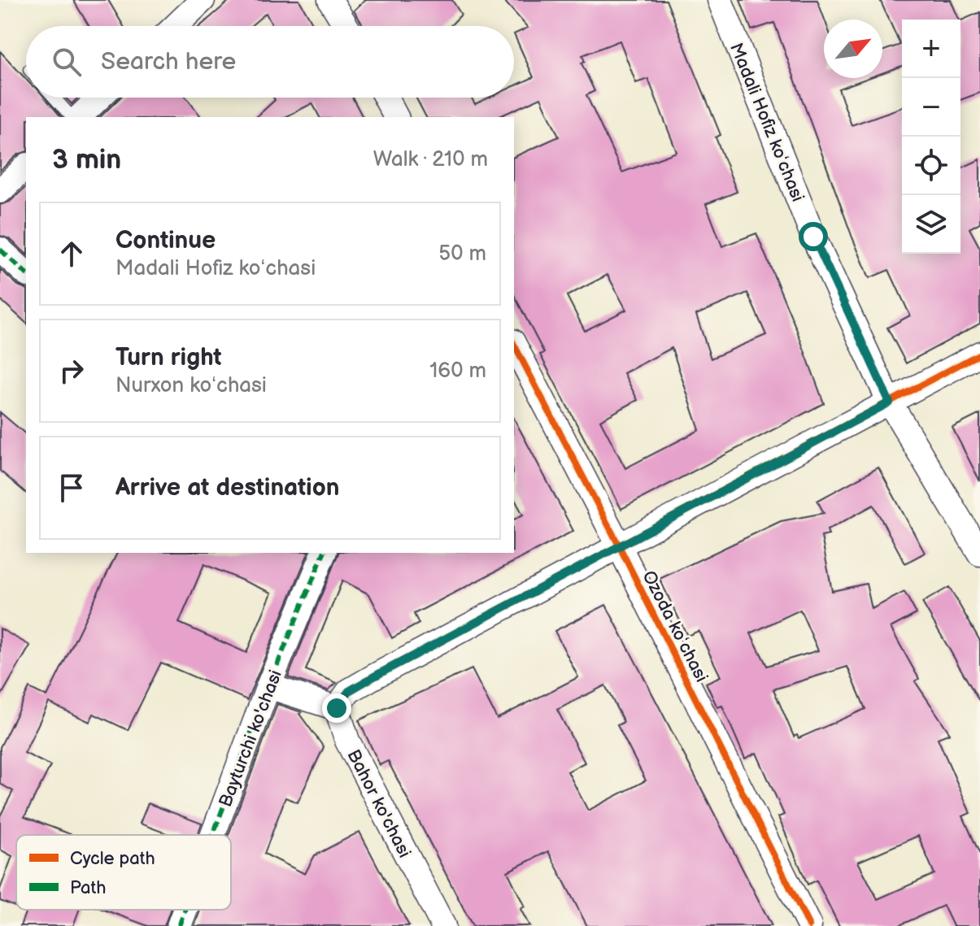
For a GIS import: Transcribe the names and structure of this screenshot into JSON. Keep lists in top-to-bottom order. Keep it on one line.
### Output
{"streets":{"street":["Madali Hofiz koʻchasi","Ozoda koʻchasi","Bayturchi ko'chasi","Bahor ko'chasi"]},"legend":["Cycle path","Path"],"north":"top right","page":{"map_buttons":["+","−"],"search":"Search here","heading":["3 min","Walk · 210 m"],"list":[["Continue","Madali Hofiz koʻchasi","50 m"],["Turn right","Nurxon koʻchasi","160 m"],"Arrive at destination"]}}
